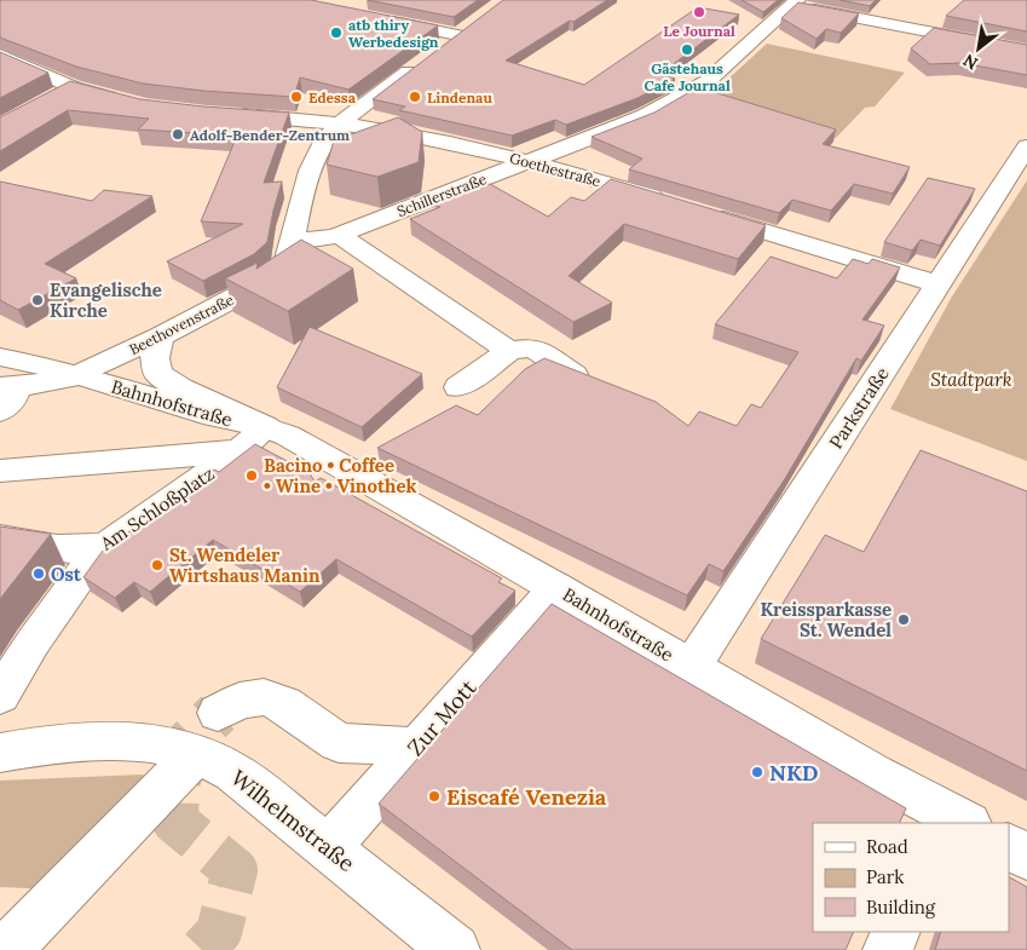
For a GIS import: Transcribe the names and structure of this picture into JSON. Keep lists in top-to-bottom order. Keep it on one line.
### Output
{"streets":{"street":["Goethestraße","Schillerstraße","Beethovenstraße","Bahnhofstraße","Parkstraße","Am Schloßplatz","Zur Mott","Wilhelmstraße"]},"crossings":[["Goethestraße","Schillerstraße"],["Goethestraße","Beethovenstraße"],["Goethestraße","Parkstraße"],["Schillerstraße","Beethovenstraße"],["Beethovenstraße","Bahnhofstraße"],["Bahnhofstraße","Parkstraße"],["Bahnhofstraße","Am Schloßplatz"],["Bahnhofstraße","Zur Mott"],["Zur Mott","Wilhelmstraße"]],"parks":["Stadtpark"],"places":["Le Journal","atb thiry Werbedesign","Gästehaus Cafe Journal","Edessa","Lindenau","Adolf-Bender-Zentrum","Evangelische Kirche","Bacino • Coffee • Wine • Vinothek","St. Wendeler Wirtshaus Manin","Ost","Kreissparkasse St. Wendel","NKD","Eiscafé Venezia"],"legend":["Road","Park","Building"],"north":"bottom left"}
